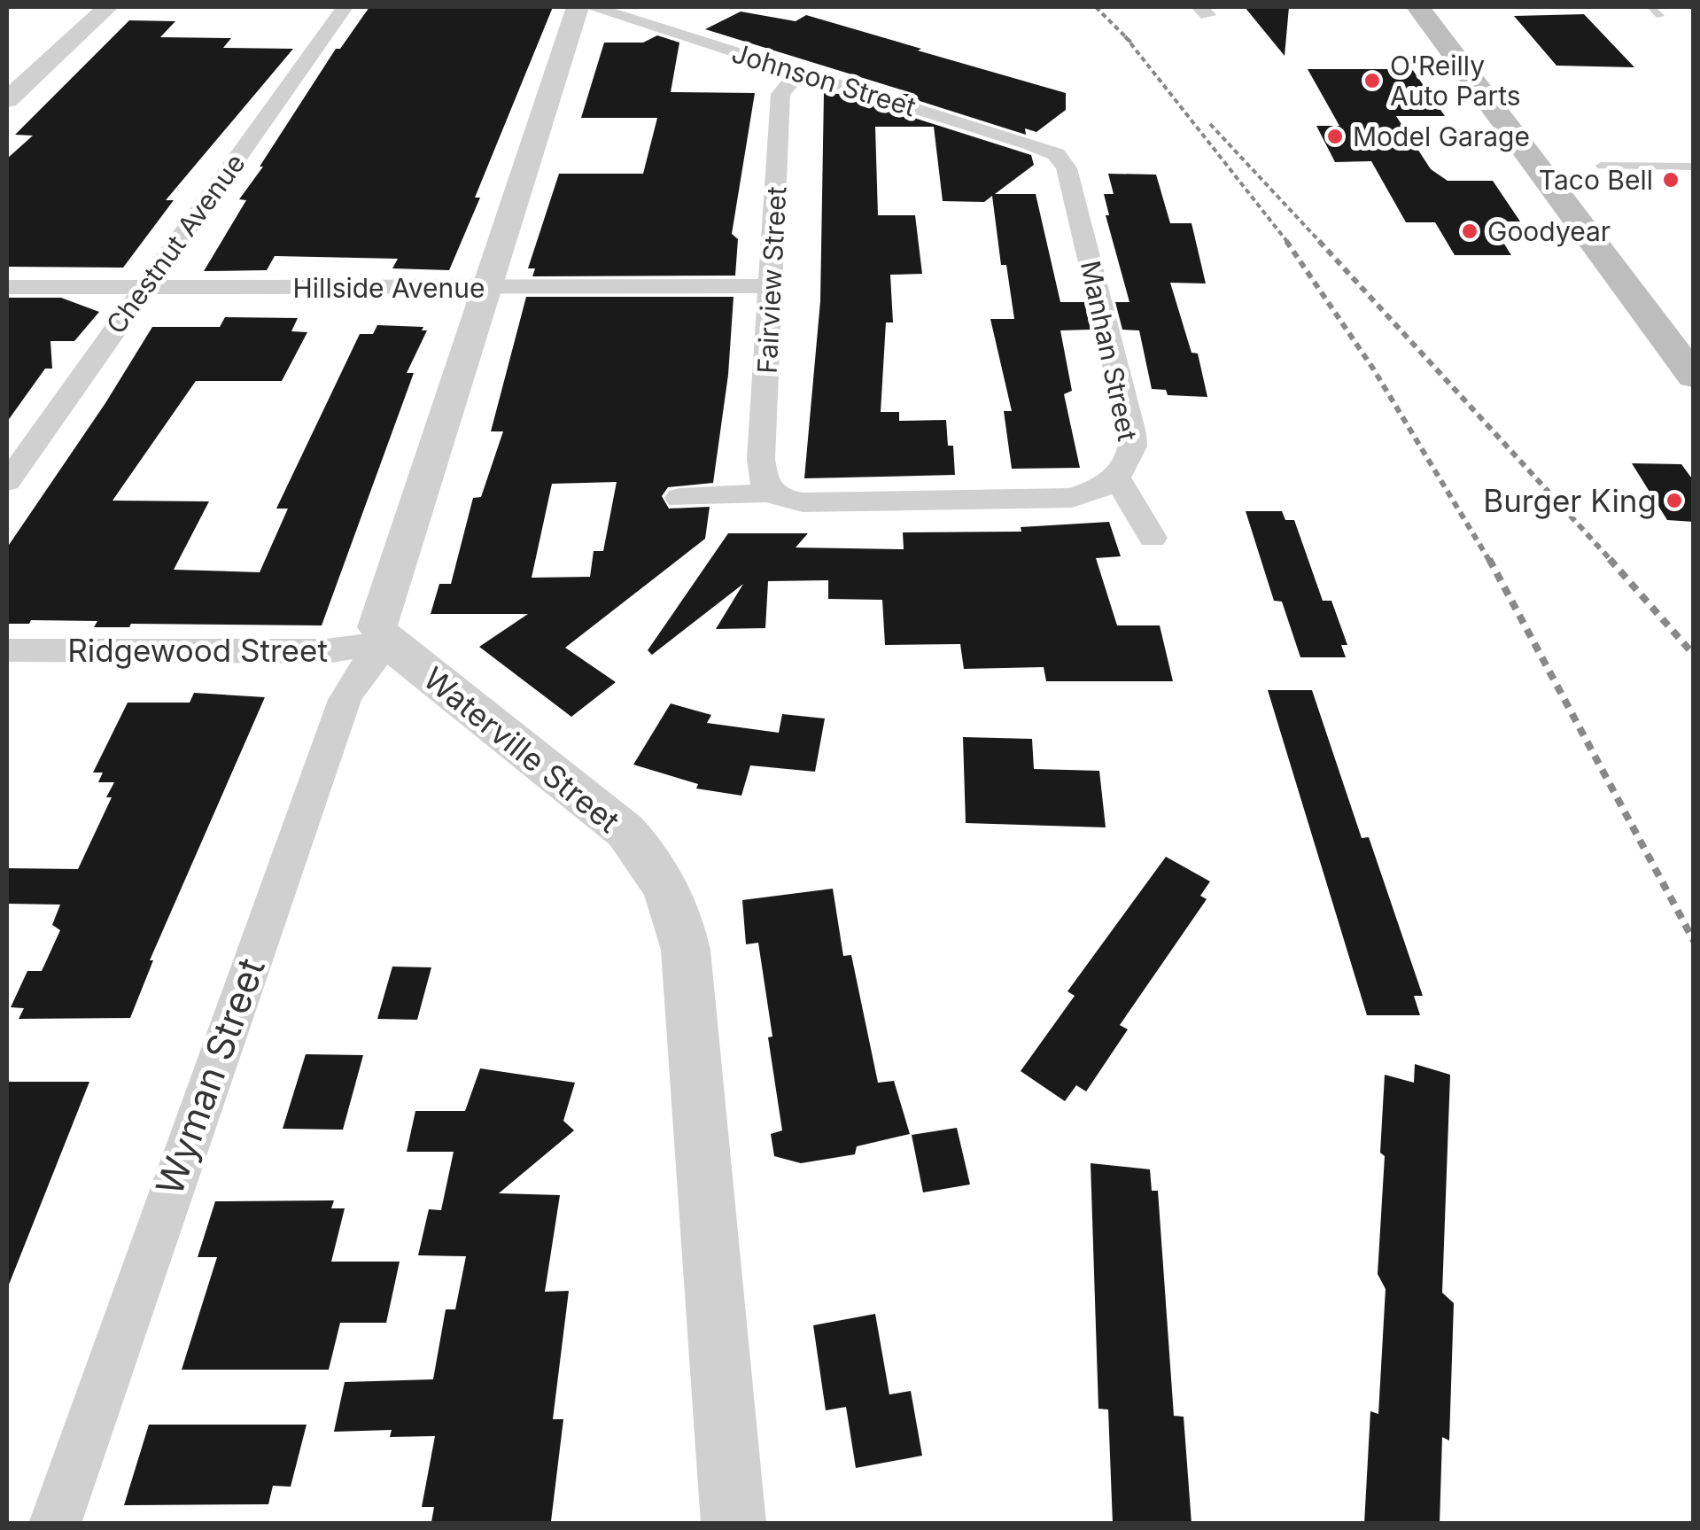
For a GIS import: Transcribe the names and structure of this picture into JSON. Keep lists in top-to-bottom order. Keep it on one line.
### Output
{"streets":{"street":["Johnson Street","Chestnut Avenue","Fairview Street","Hillside Avenue","Manhan Street","Ridgewood Street","Waterville Street","Wyman Street"]},"crossings":[["Johnson Street","Fairview Street"],["Johnson Street","Manhan Street"],["Chestnut Avenue","Hillside Avenue"],["Fairview Street","Hillside Avenue"],["Ridgewood Street","Waterville Street"],["Ridgewood Street","Wyman Street"],["Waterville Street","Wyman Street"]],"places":["O'Reilly Auto Parts","Model Garage","Taco Bell","Goodyear","Burger King"]}
